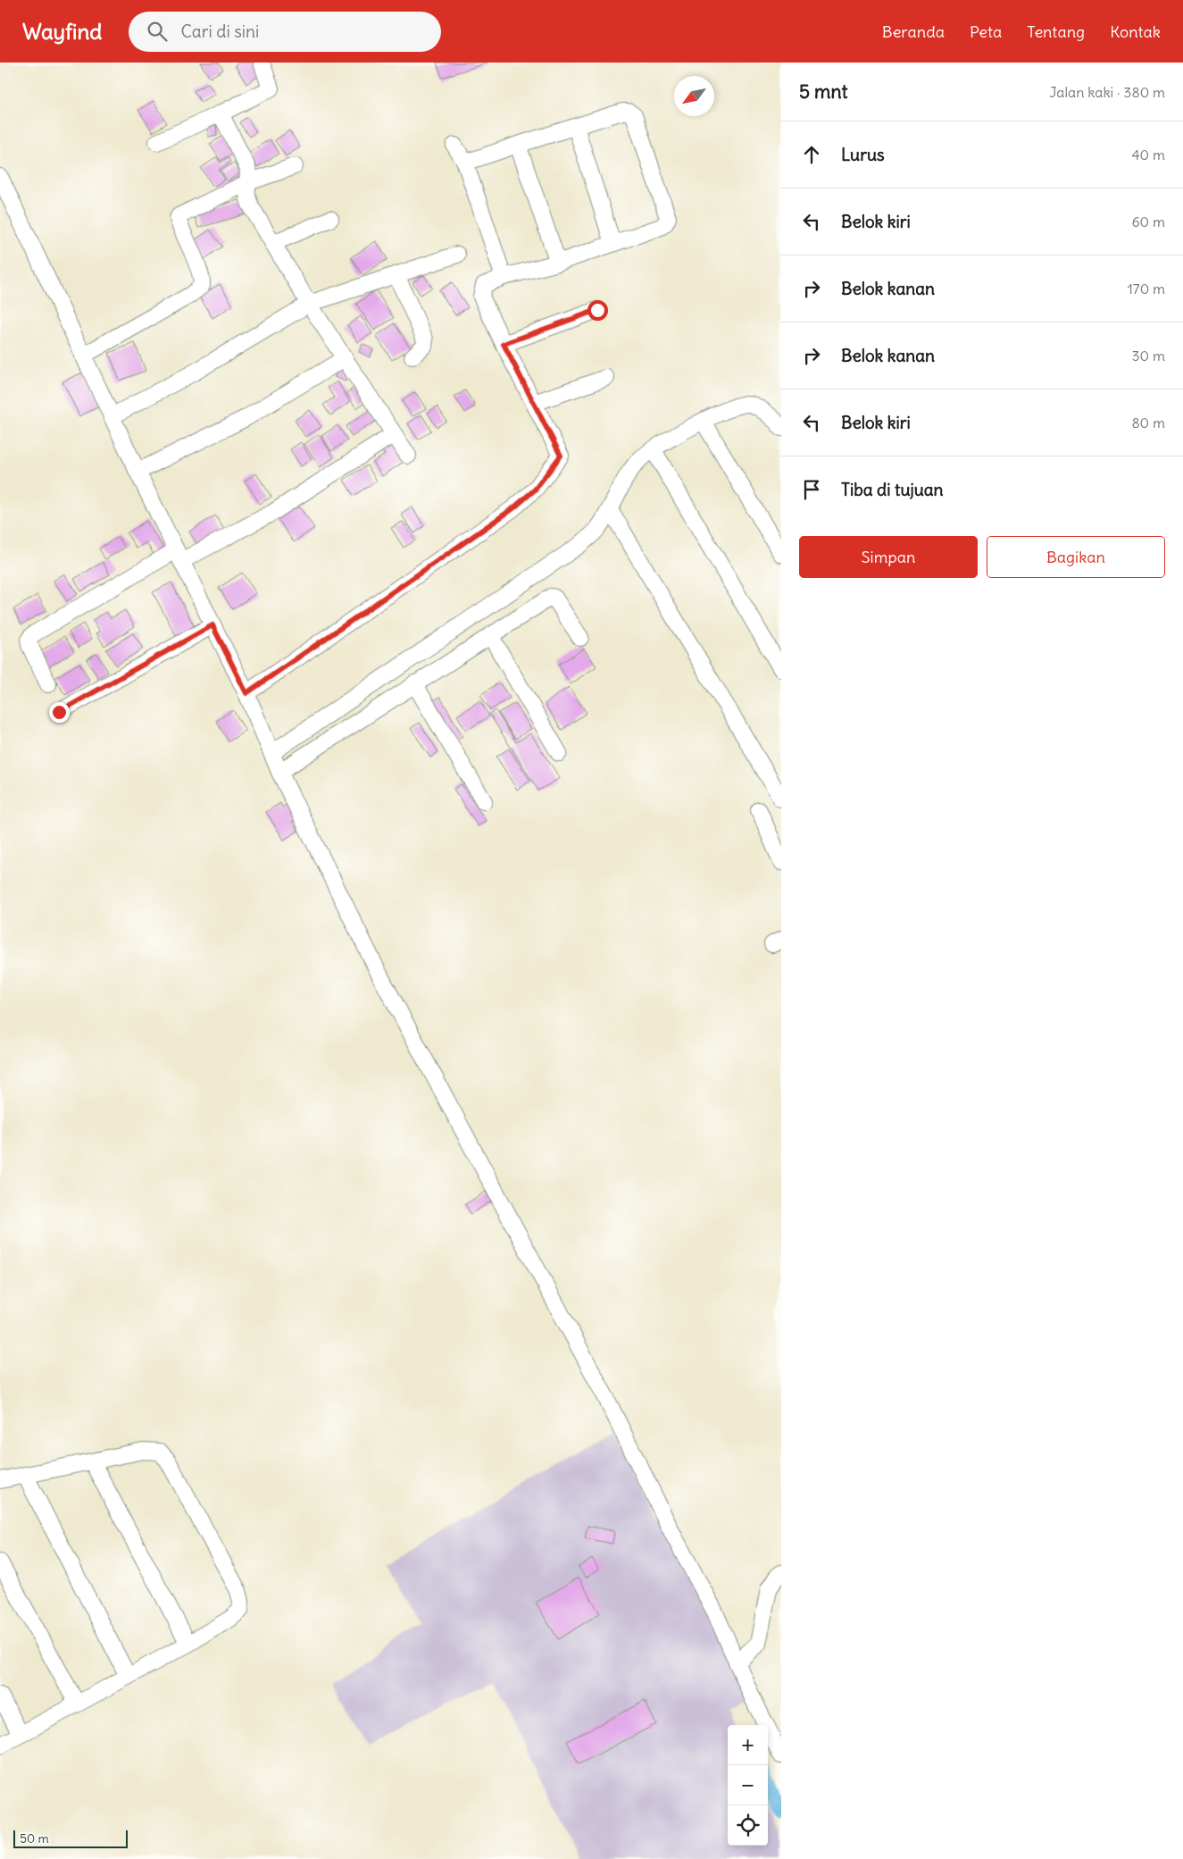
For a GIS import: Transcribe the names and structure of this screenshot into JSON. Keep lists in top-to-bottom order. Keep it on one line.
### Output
{"scale_bar":"50 m","north":"bottom left","page":{"header":"Wayfind","search":"Cari di sini","nav":["Beranda","Peta","Tentang","Kontak"],"heading":["5 mnt","Jalan kaki · 380 m"],"list":[["Lurus","40 m"],["Belok kiri","60 m"],["Belok kanan","170 m"],["Belok kanan","30 m"],["Belok kiri","80 m"],"Tiba di tujuan"],"buttons":["Simpan","Bagikan"],"map_buttons":["+","−"],"scale":"50 m"}}
